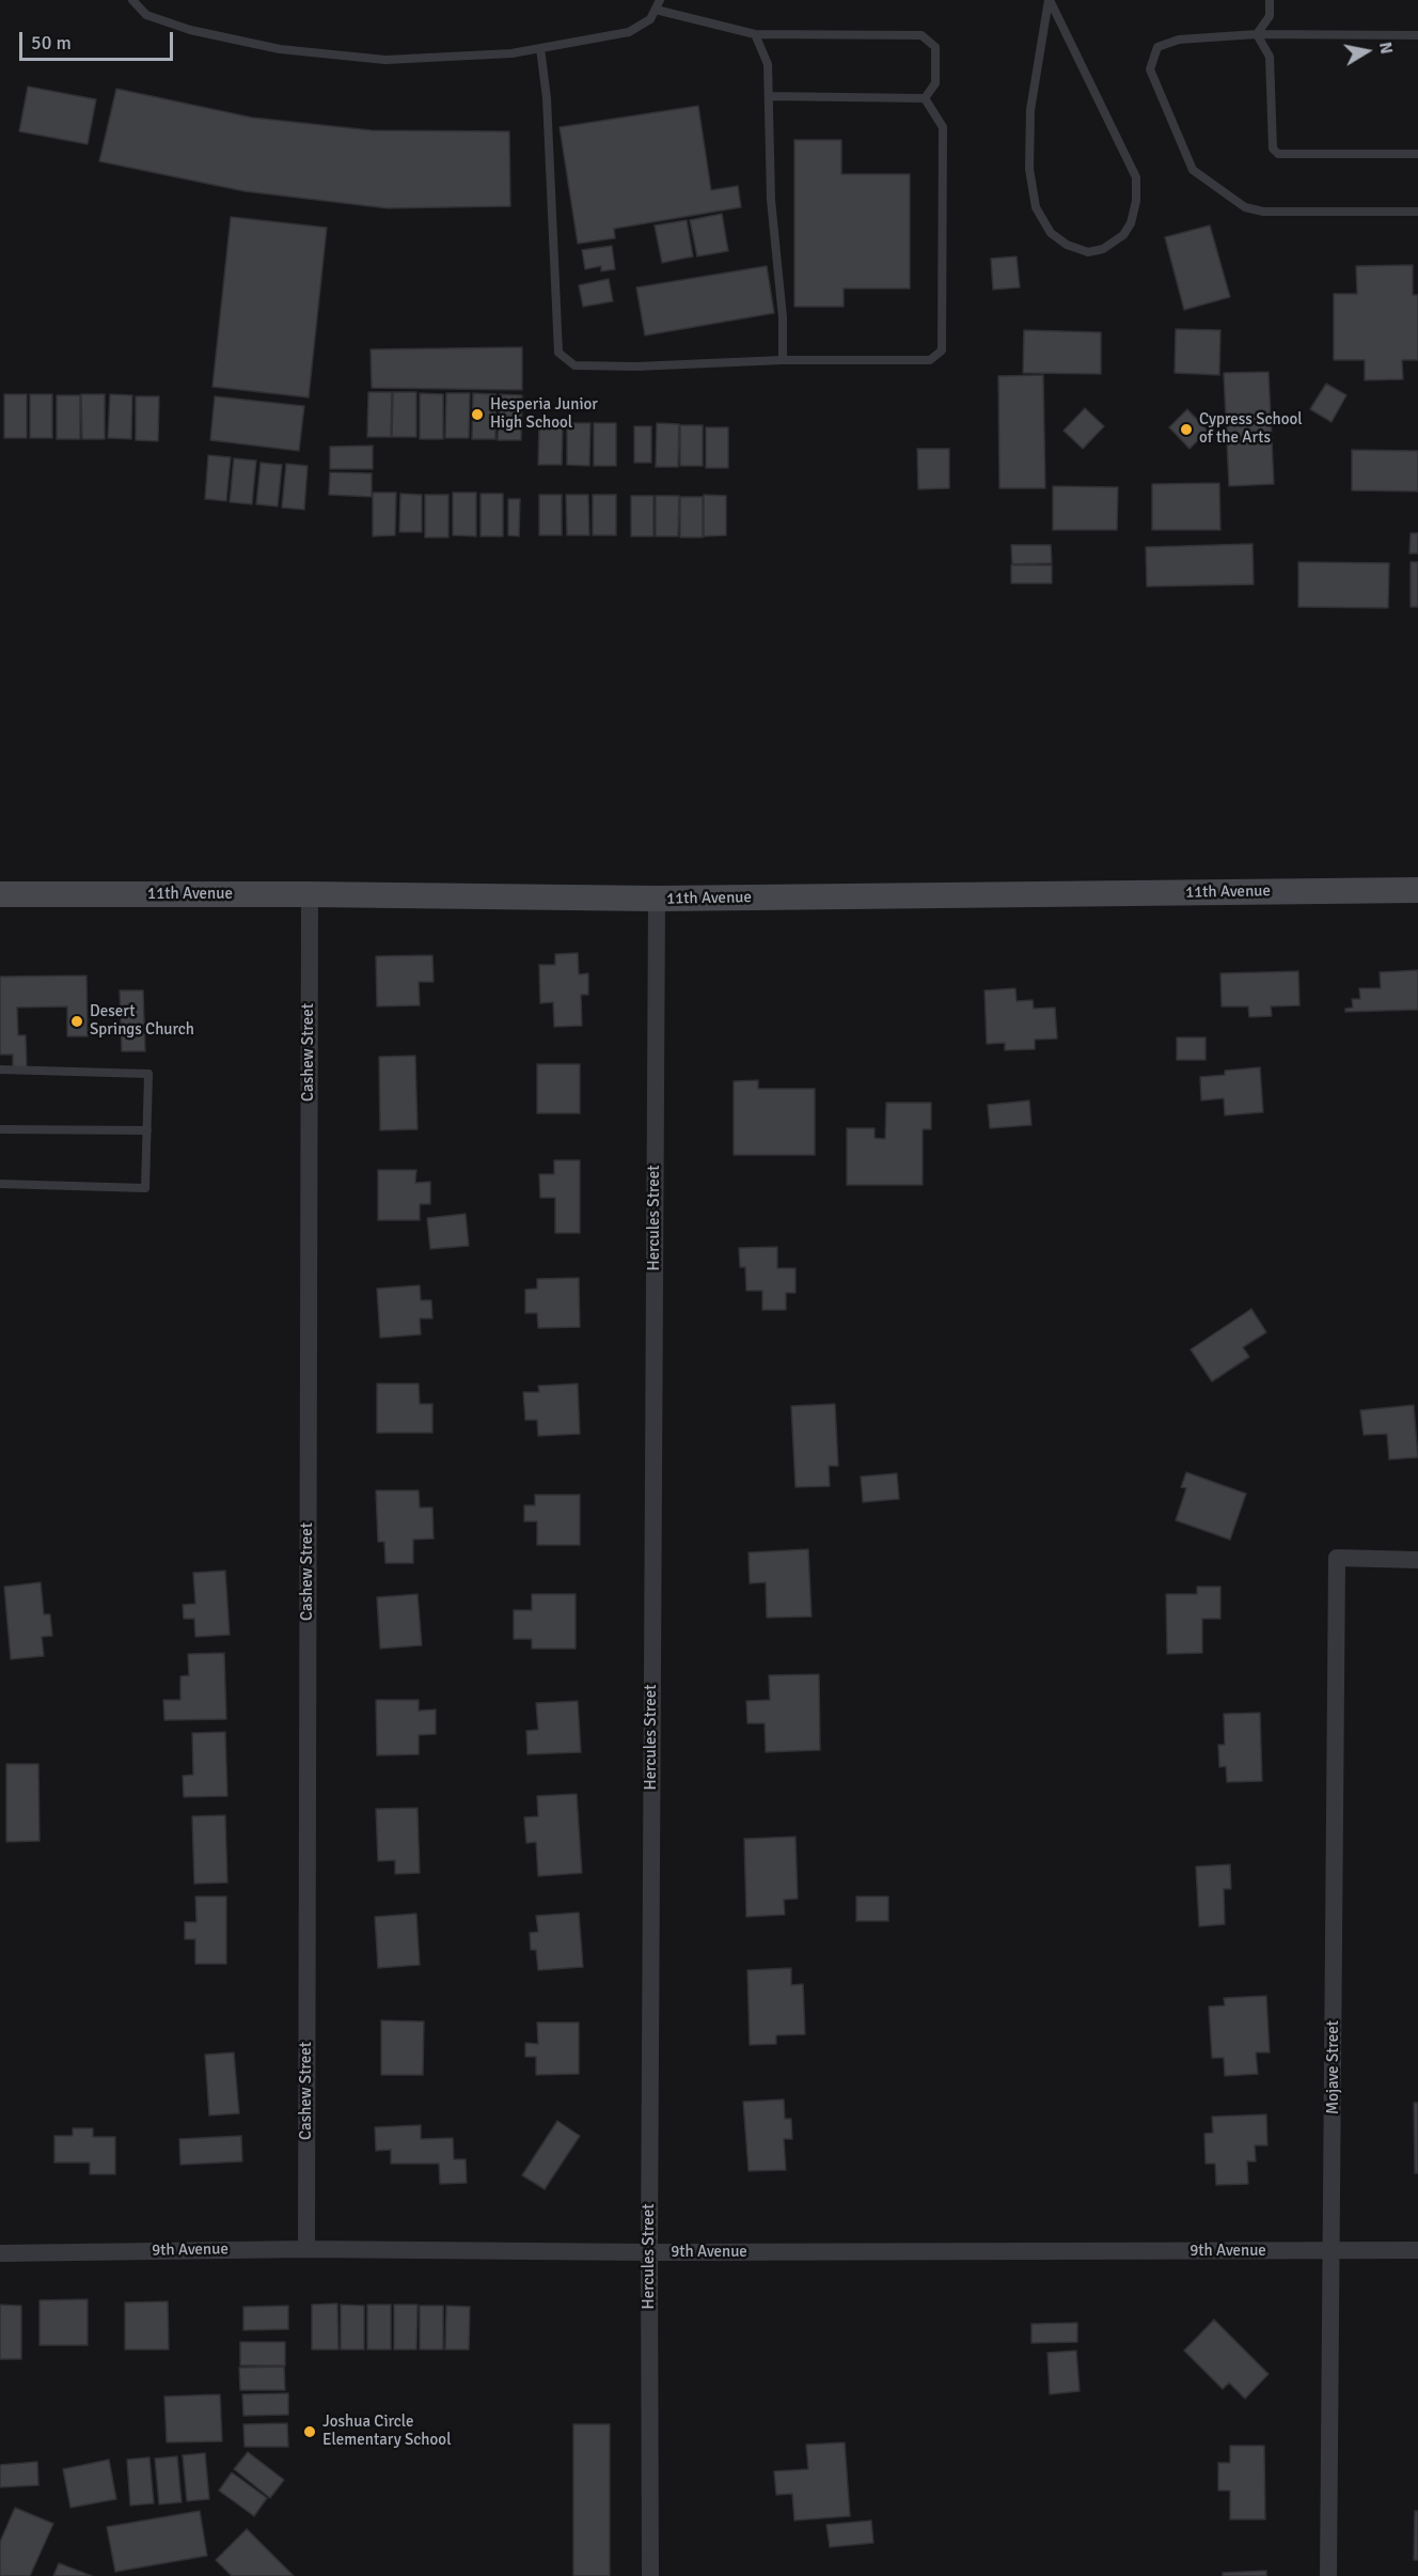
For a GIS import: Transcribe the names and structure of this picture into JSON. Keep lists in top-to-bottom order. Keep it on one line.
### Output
{"streets":{"main road":["11th Avenue"],"street":["Cashew Street","Hercules Street","Mojave Street","9th Avenue"]},"crossings":[["11th Avenue","Cashew Street"],["11th Avenue","Hercules Street"],["Cashew Street","9th Avenue"],["Hercules Street","9th Avenue"],["Mojave Street","9th Avenue"]],"places":["Hesperia Junior High School","Cypress School of the Arts","Desert Springs Church","Joshua Circle Elementary School"],"scale_bar":"50 m","north":"right"}
